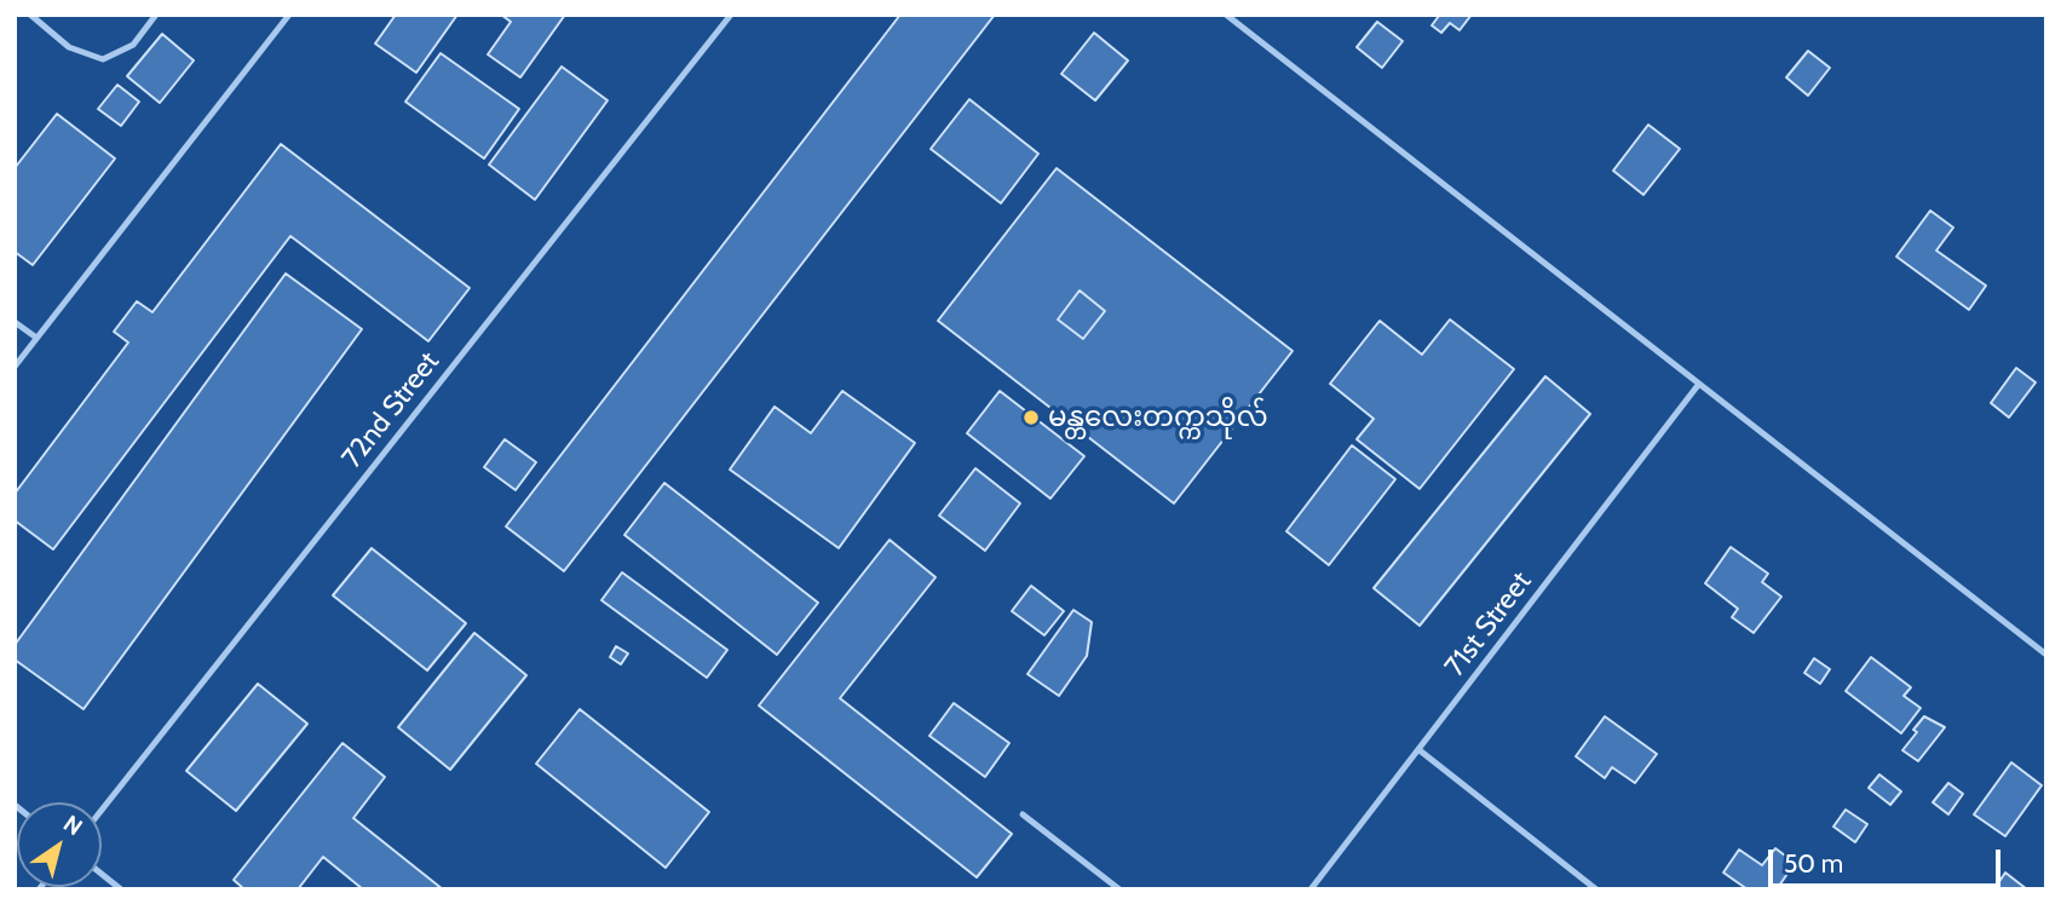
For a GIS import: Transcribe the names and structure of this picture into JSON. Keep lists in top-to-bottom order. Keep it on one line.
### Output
{"streets":{"lane":["72nd Street","71st Street"]},"places":["မန္တလေးတက္ကသိုလ်"],"scale_bar":"50 m","north":"top right"}
